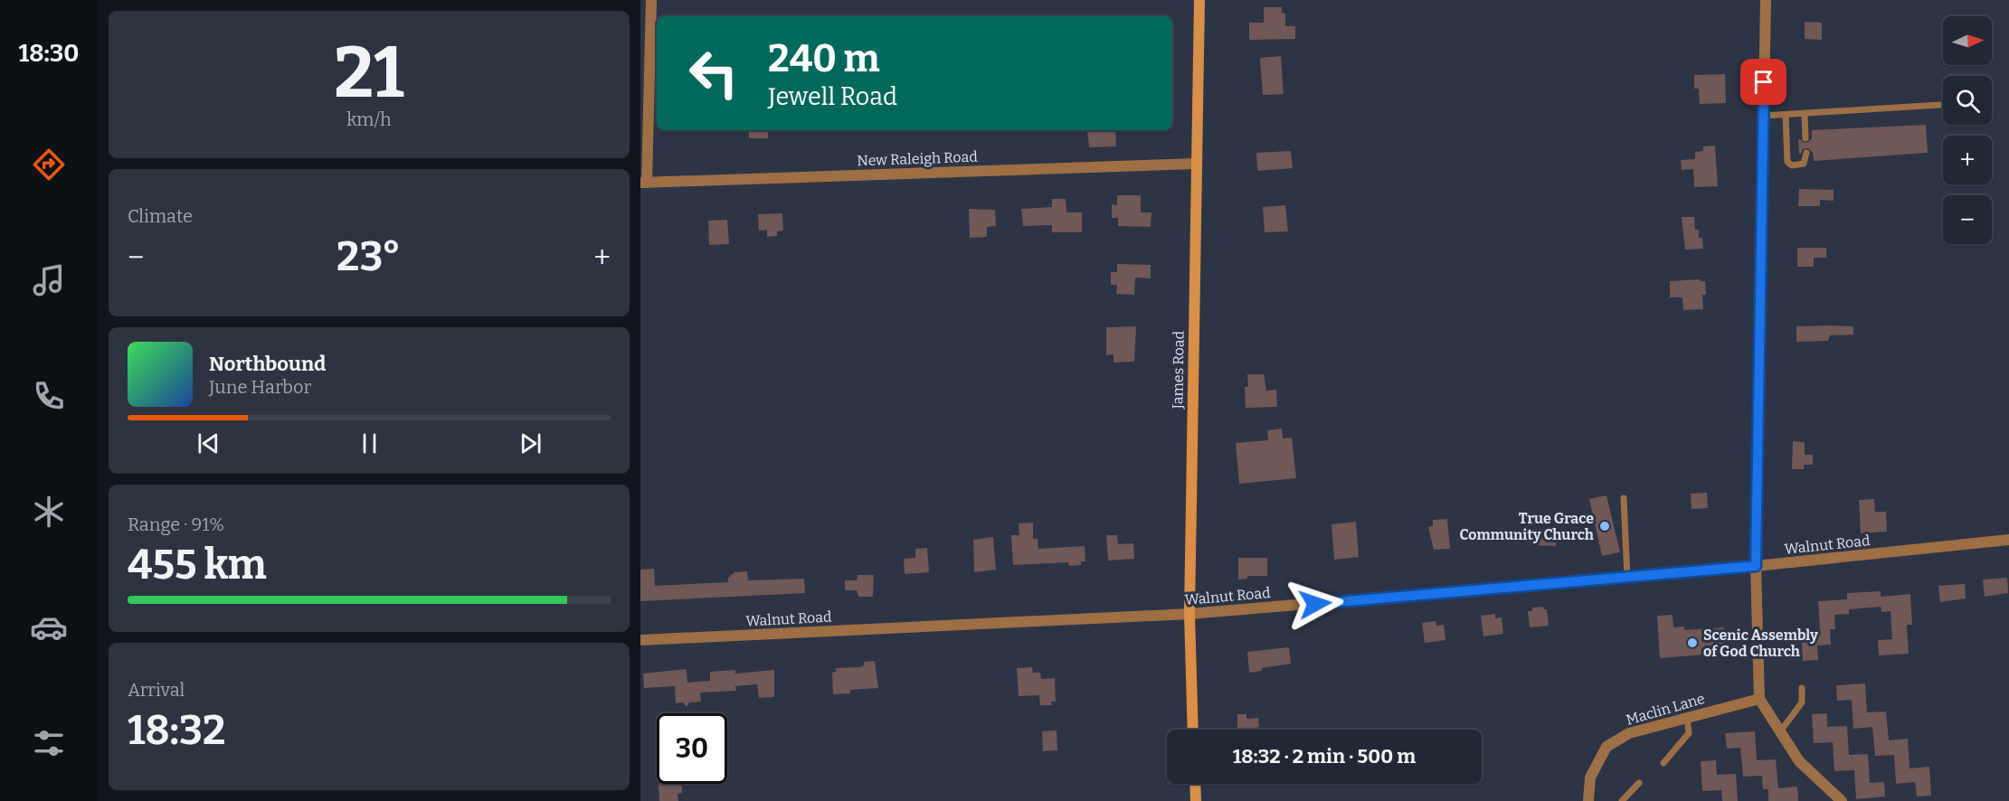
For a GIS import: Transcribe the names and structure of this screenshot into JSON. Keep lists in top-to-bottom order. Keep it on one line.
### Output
{"streets":{"main road":["James Road"],"street":["New Raleigh Road","Walnut Road","Maclin Lane"]},"crossings":[["New Raleigh Road","James Road"],["James Road","Walnut Road"]],"places":["True Grace Community Church","Scenic Assembly of God Church"],"north":"right","page":{"tabs":"18:30","tile":[["21","km/h"],"Climate",["Range · 91%","455 km"],["Arrival","18:32"]],"map_buttons":["+","−"],"turn":["240 m","Jewell Road"],"heat":["−","23°","+"],"song":["Northbound","June Harbor"],"limit":"30","trip":"18:32 · 2 min · 500 m"}}
